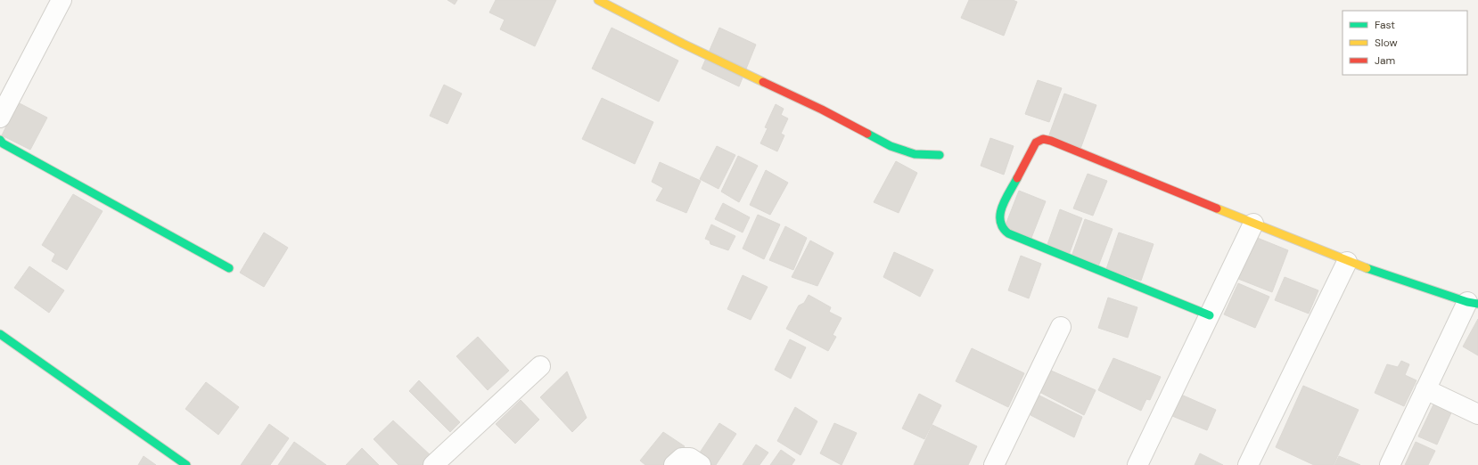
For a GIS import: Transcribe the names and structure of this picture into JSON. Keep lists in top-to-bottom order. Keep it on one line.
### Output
{"legend":["Fast","Slow","Jam"]}
